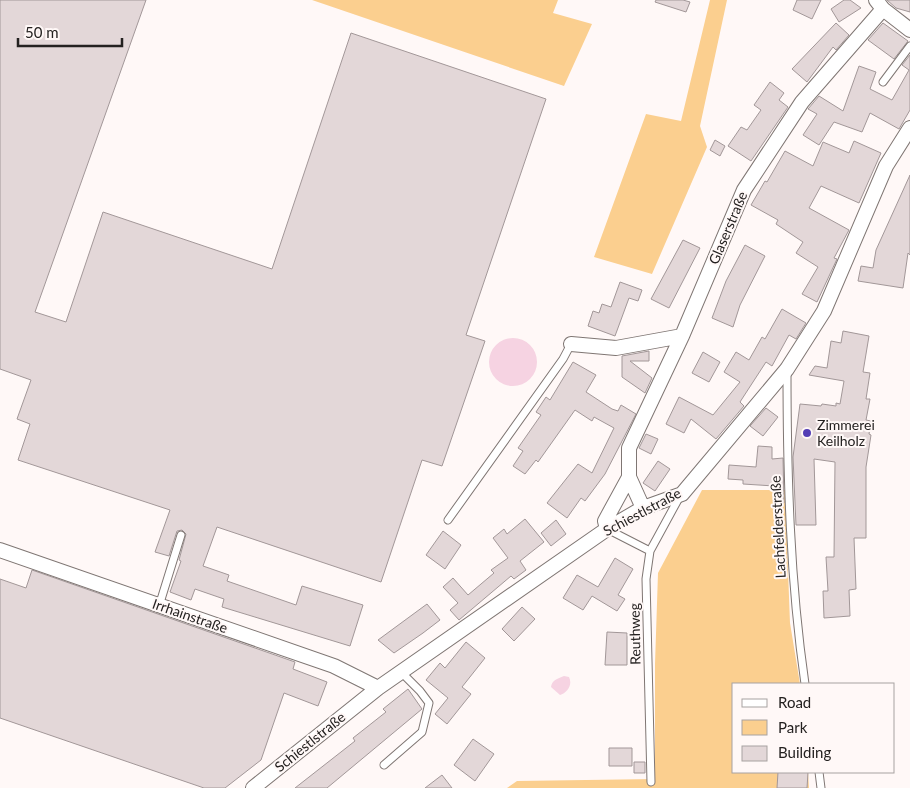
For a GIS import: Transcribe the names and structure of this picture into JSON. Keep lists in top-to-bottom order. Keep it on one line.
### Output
{"streets":{"street":["Glaserstraße","Schiestlstraße","Irrhainstraße"],"lane":["Lachfelderstraße","Reuthweg"]},"crossings":[["Glaserstraße","Schiestlstraße"],["Schiestlstraße","Lachfelderstraße"],["Schiestlstraße","Irrhainstraße"],["Schiestlstraße","Reuthweg"]],"places":["Zimmerei Keilholz"],"legend":["Road","Park","Building"],"scale_bar":"50 m"}
